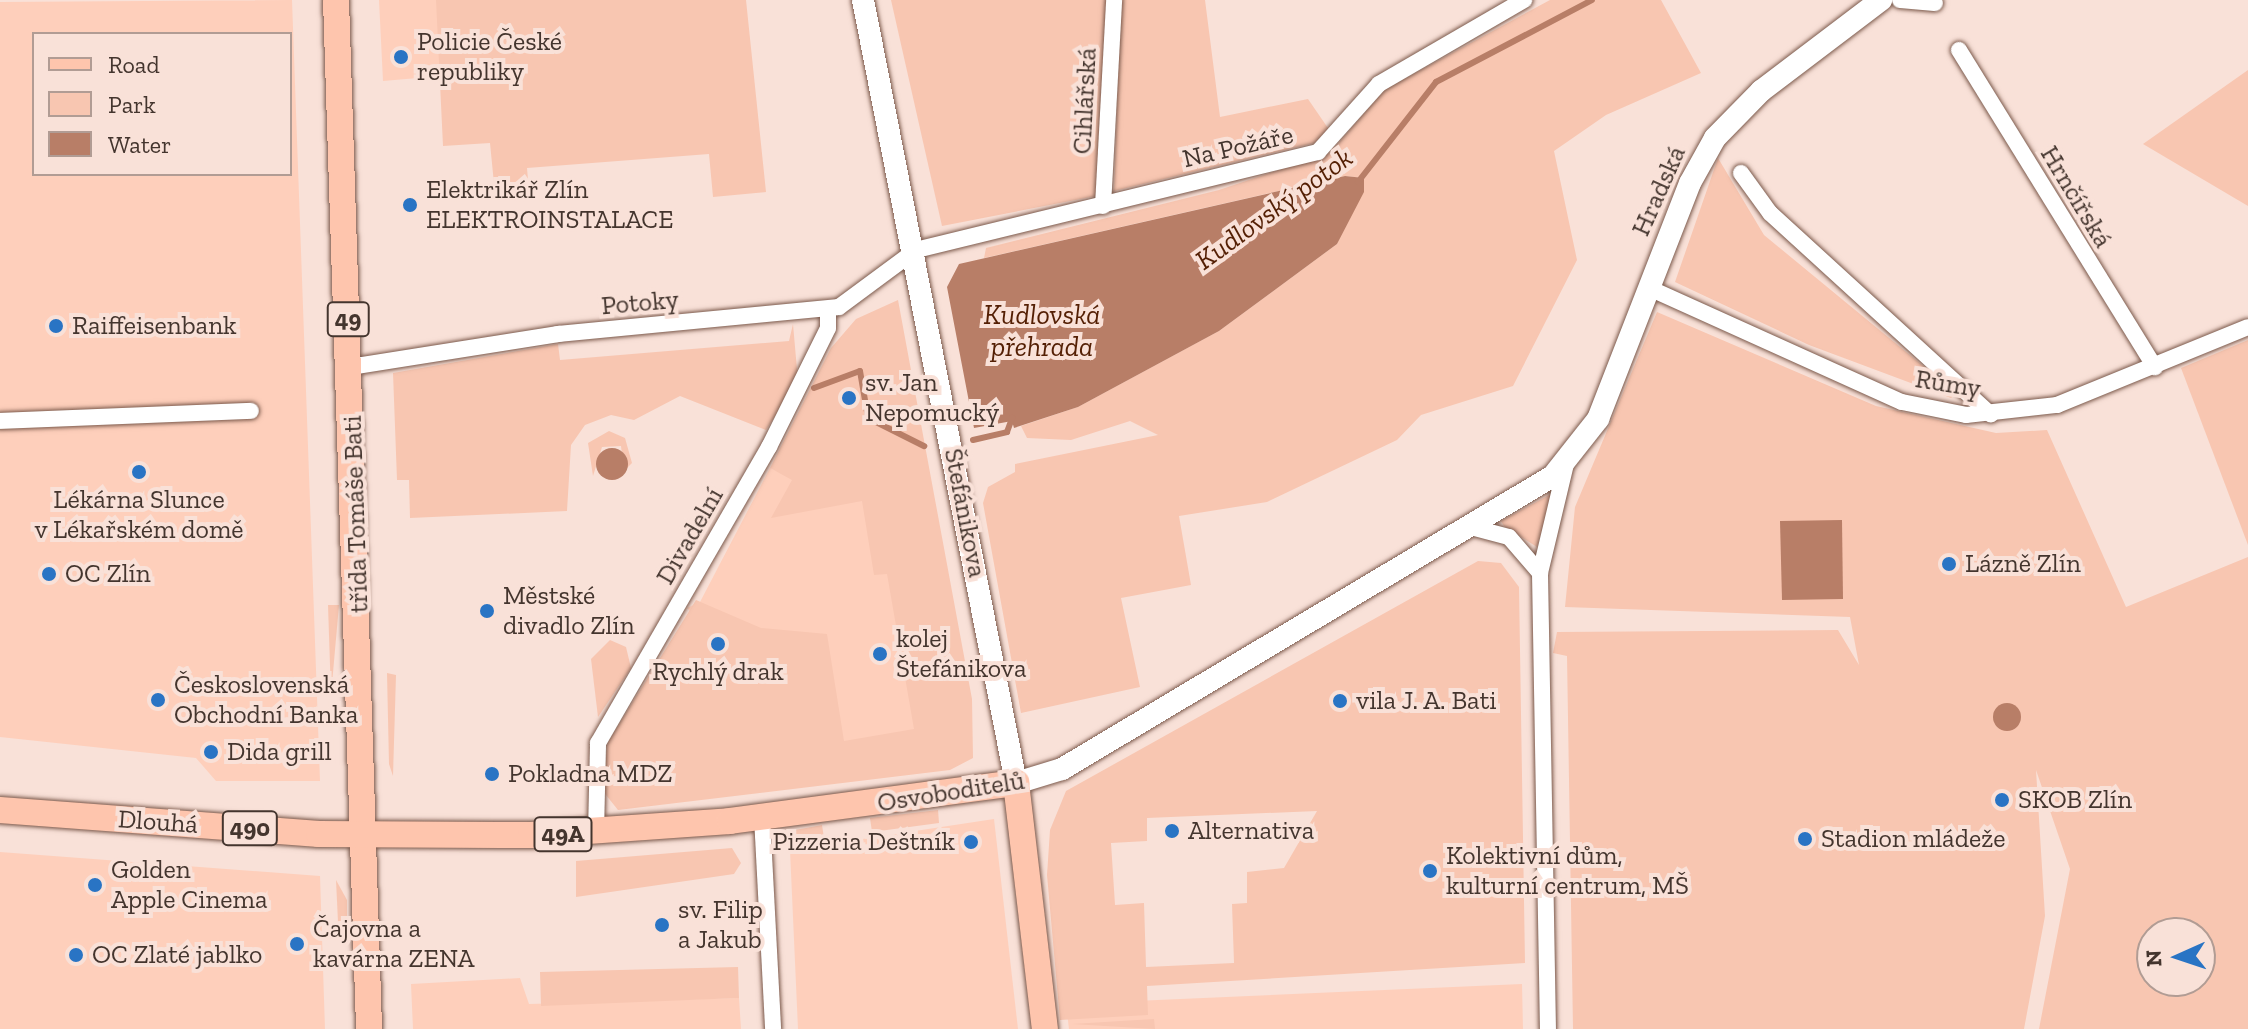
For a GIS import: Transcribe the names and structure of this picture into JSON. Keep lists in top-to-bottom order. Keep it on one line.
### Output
{"streets":{"main road":["49","Štefánikova","třída Tomáše Bati","Osvoboditelů","Dlouhá","490","49A"],"street":["Cihlářská","Na Požáře","Hradská","Hrnčířská","Potoky","Růmy","Divadelní"]},"crossings":[["Cihlářská","Na Požáře"],["Na Požáře","Potoky"],["Na Požáře","Štefánikova"],["Hradská","Růmy"],["Hradská","Osvoboditelů"],["Hrnčířská","Růmy"],["Potoky","Štefánikova"],["Potoky","třída Tomáše Bati"],["Potoky","Divadelní"],["Štefánikova","Osvoboditelů"],["třída Tomáše Bati","Osvoboditelů"],["třída Tomáše Bati","Dlouhá"],["Divadelní","Osvoboditelů"],["Osvoboditelů","Dlouhá"]],"water":["Kudlovský potok","Kudlovská přehrada"],"places":["Policie České republiky","Elektrikář Zlín ELEKTROINSTALACE","Raiffeisenbank","sv. Jan Nepomucký","Lékárna Slunce v Lékařském domě","Lázně Zlín","OC Zlín","Městské divadlo Zlín","Rychlý drak","kolej Štefánikova","Československá Obchodní Banka","vila J. A. Bati","Dida grill","Pokladna MDZ","SKOB Zlín","Alternativa","Stadion mládeže","Pizzeria Deštník","Kolektivní dům, kulturní centrum, MŠ","Golden Apple Cinema","sv. Filip a Jakub","Čajovna a kavárna ZENA","OC Zlaté jablko"],"legend":["Road","Park","Water"],"north":"left"}
